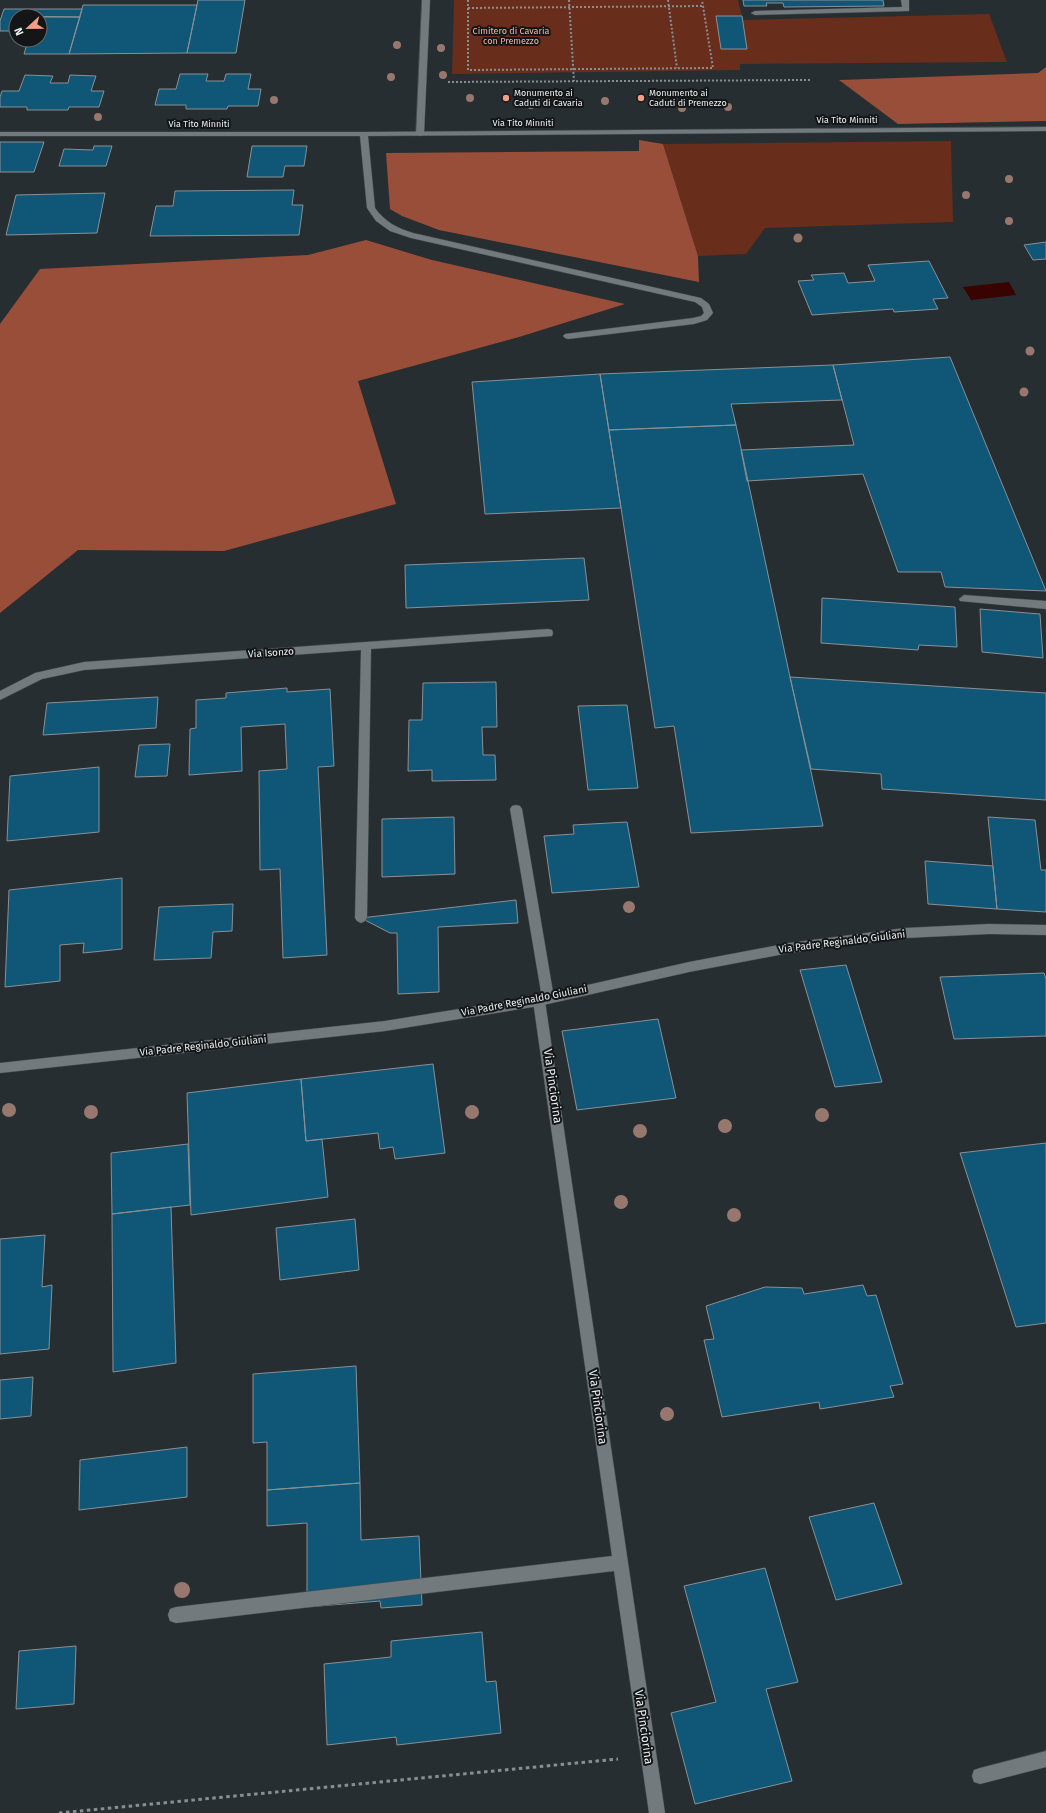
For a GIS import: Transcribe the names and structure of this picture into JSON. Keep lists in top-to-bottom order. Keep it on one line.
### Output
{"streets":{"street":["Via Tito Minniti","Via Isonzo","Via Padre Reginaldo Giuliani","Via Pinciorina"]},"crossings":[["Via Padre Reginaldo Giuliani","Via Pinciorina"]],"parks":["Cimitero di Cavaria con Premezzo"],"places":["Monumento ai Caduti di Cavaria","Monumento ai Caduti di Premezzo"],"north":"left"}
